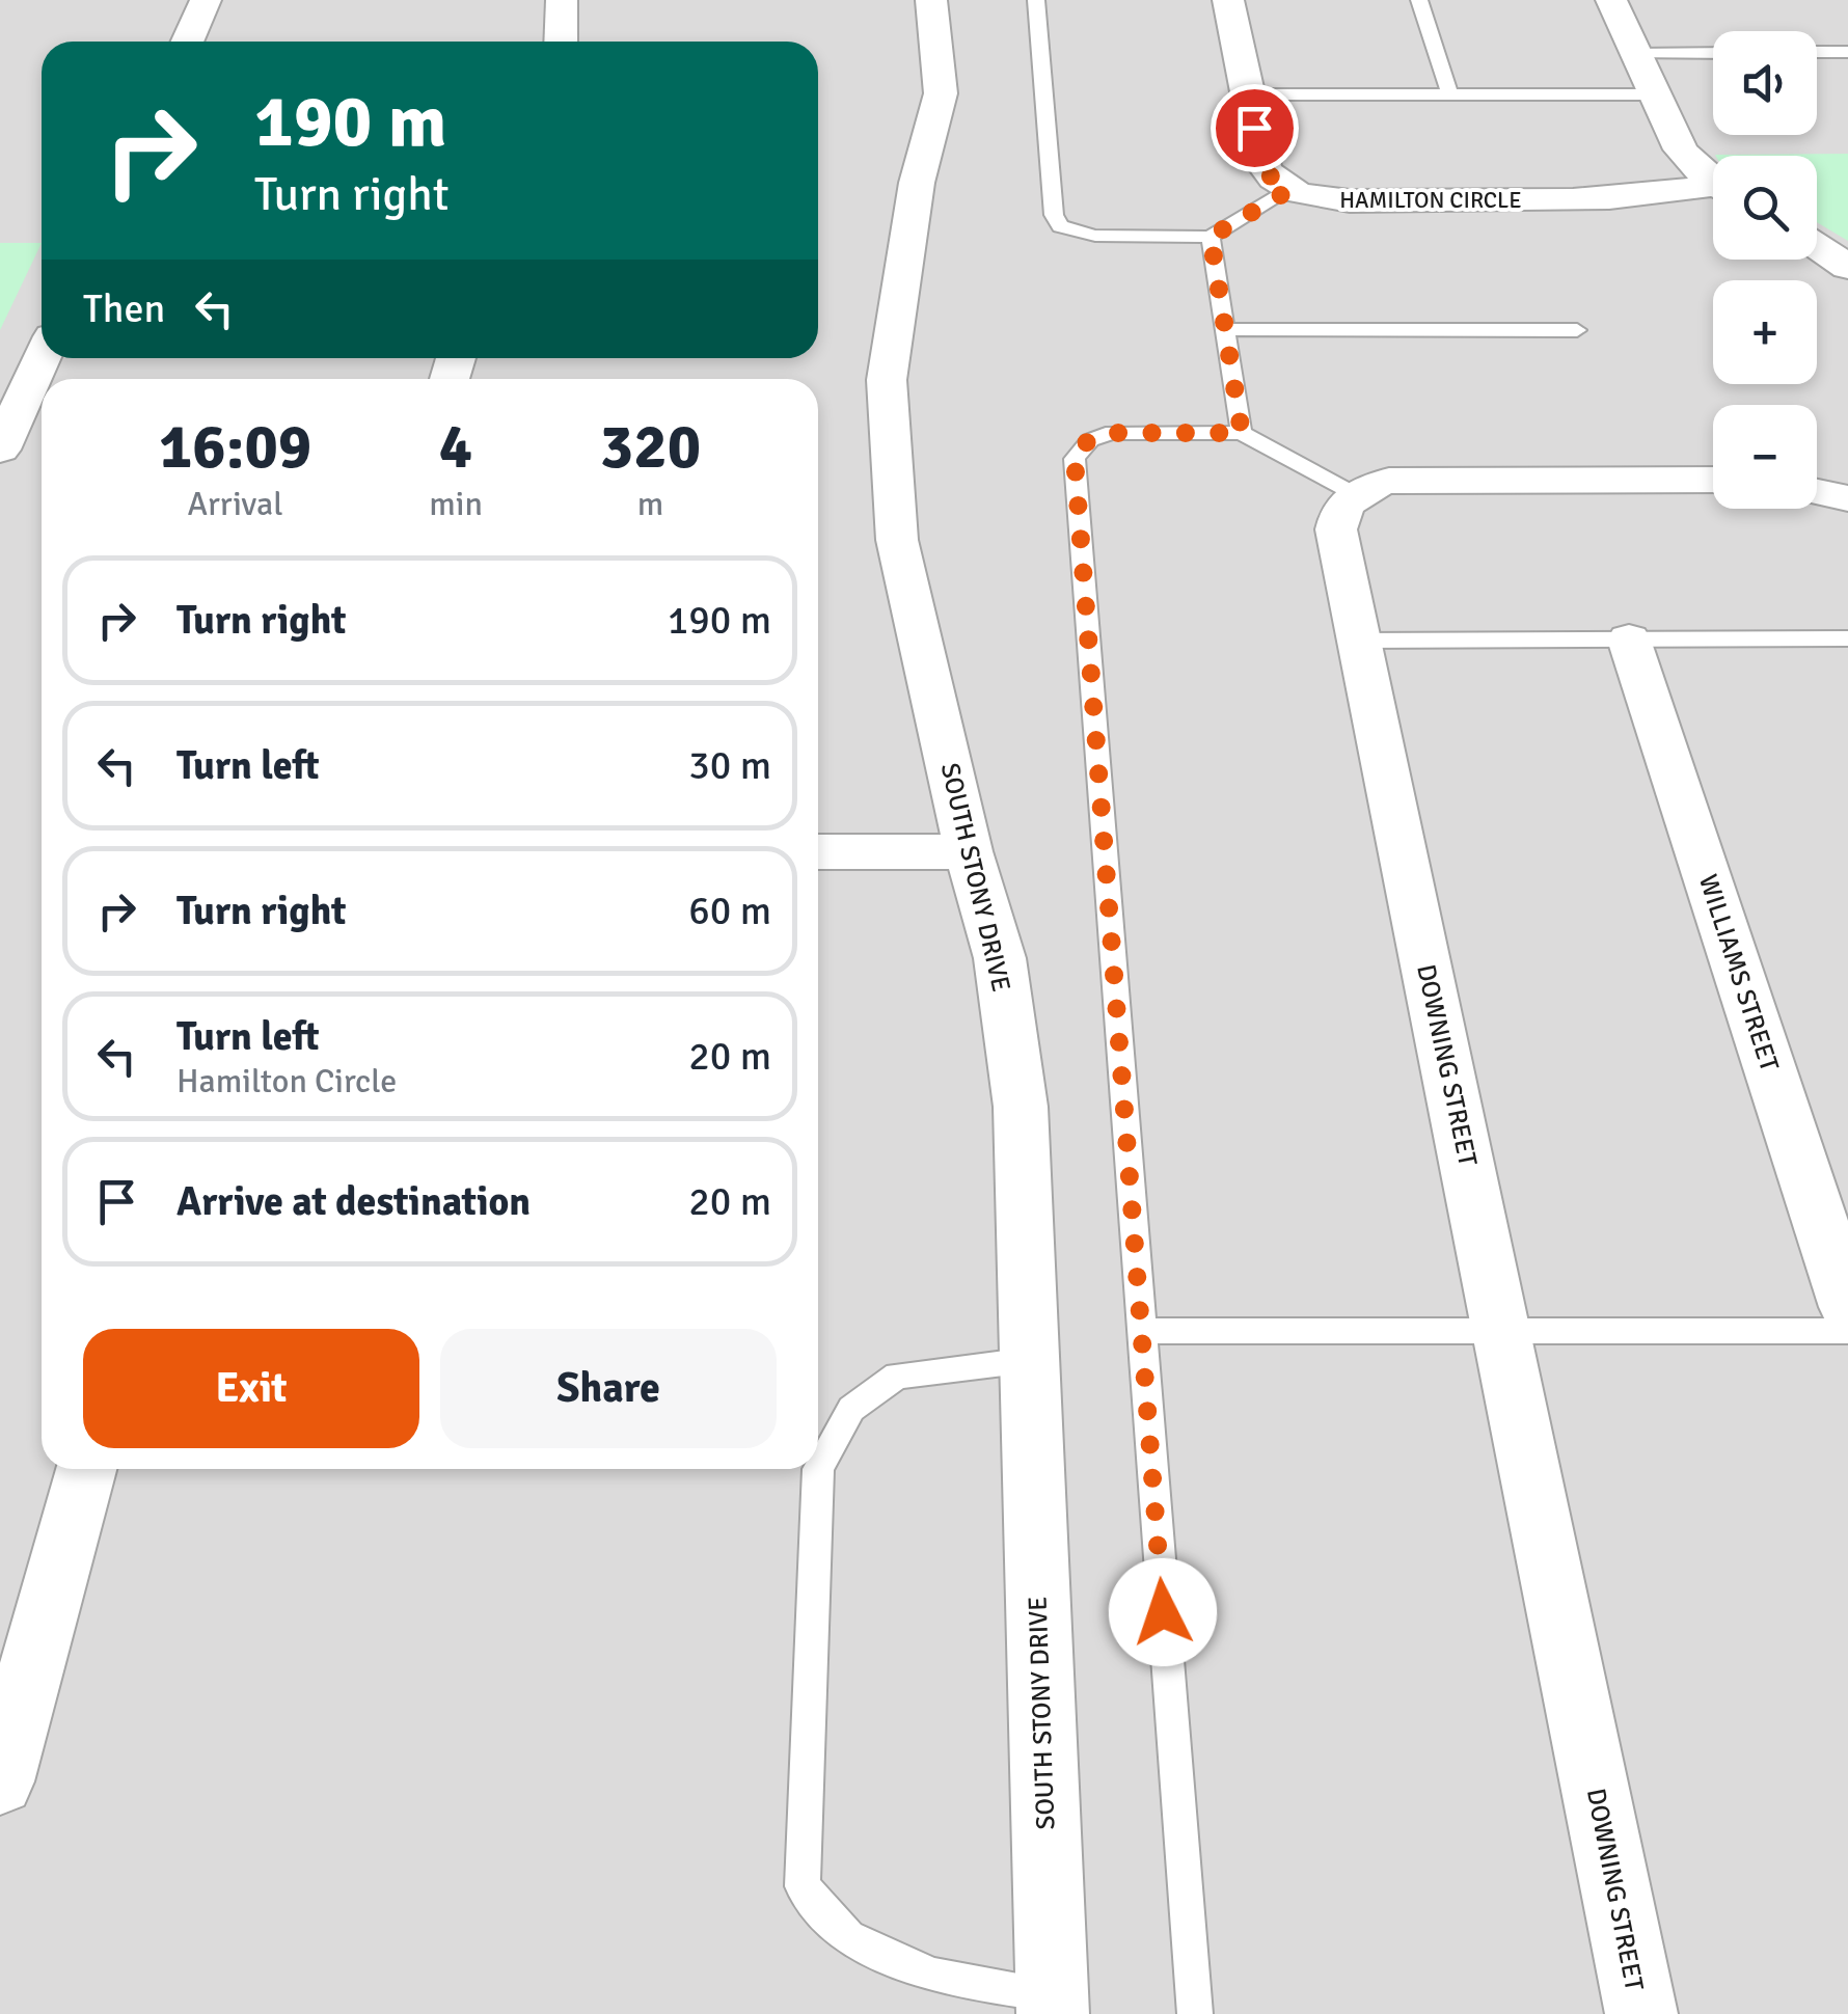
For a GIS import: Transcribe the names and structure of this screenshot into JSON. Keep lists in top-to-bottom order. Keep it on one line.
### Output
{"streets":{"street":["HAMILTON CIRCLE","SOUTH STONY DRIVE","WILLIAMS STREET","DOWNING STREET"]},"page":{"map_buttons":["+","−"],"turn":["190 m","Turn right"],"then":"Then","eta":["16:09","Arrival","4","min","320","m"],"list":[{"name":"Turn right","value":"190 m"},{"name":"Turn left","value":"30 m"},{"name":"Turn right","value":"60 m"},{"name":"Turn left","note":"Hamilton Circle","value":"20 m"},{"name":"Arrive at destination","value":"20 m"}],"buttons":["Exit","Share"]}}
